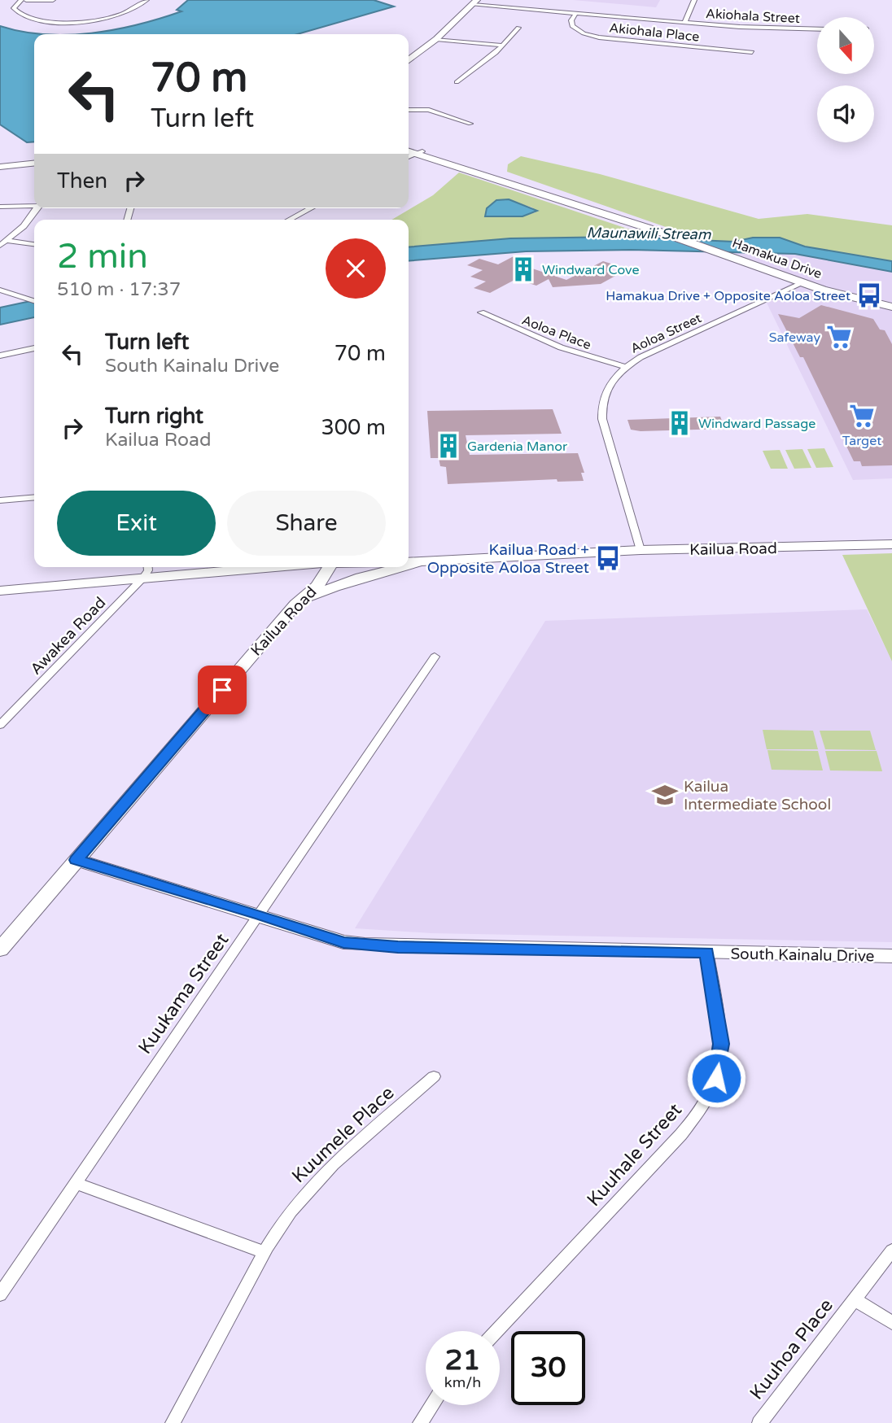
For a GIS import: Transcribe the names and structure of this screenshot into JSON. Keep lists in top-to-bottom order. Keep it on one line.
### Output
{"streets":{"street":["Akiohala Street","Akiohala Place","Hamakua Drive","Aoloa Place","Aoloa Street","Kailua Road","Awakea Road","South Kainalu Drive","Kuukama Street","Kuumele Place","Kuuhale Street","Kuuhoa Place"]},"crossings":[["Akiohala Street","Akiohala Place"],["Hamakua Drive","Aoloa Street"],["Aoloa Place","Aoloa Street"],["Aoloa Street","Kailua Road"],["Kailua Road","South Kainalu Drive"],["South Kainalu Drive","Kuukama Street"],["South Kainalu Drive","Kuuhale Street"]],"water":["Maunawili Stream"],"places":{"building":["Windward Cove","Windward Passage","Gardenia Manor"],"bus stop":["Hamakua Drive + Opposite Aoloa Street","Kailua Road + Opposite Aoloa Street"],"supermarket":["Safeway","Target"],"school or university":["Kailua Intermediate School"]},"north":"bottom","page":{"turn":["70 m","Turn left"],"then":"Then","heading":["2 min","510 m · 17:37"],"list":[{"name":"Turn left","note":"South Kainalu Drive","value":"70 m"},{"name":"Turn right","note":"Kailua Road","value":"300 m"}],"buttons":["Exit","Share"],"speed":"21 km/h","limit":"30"}}
